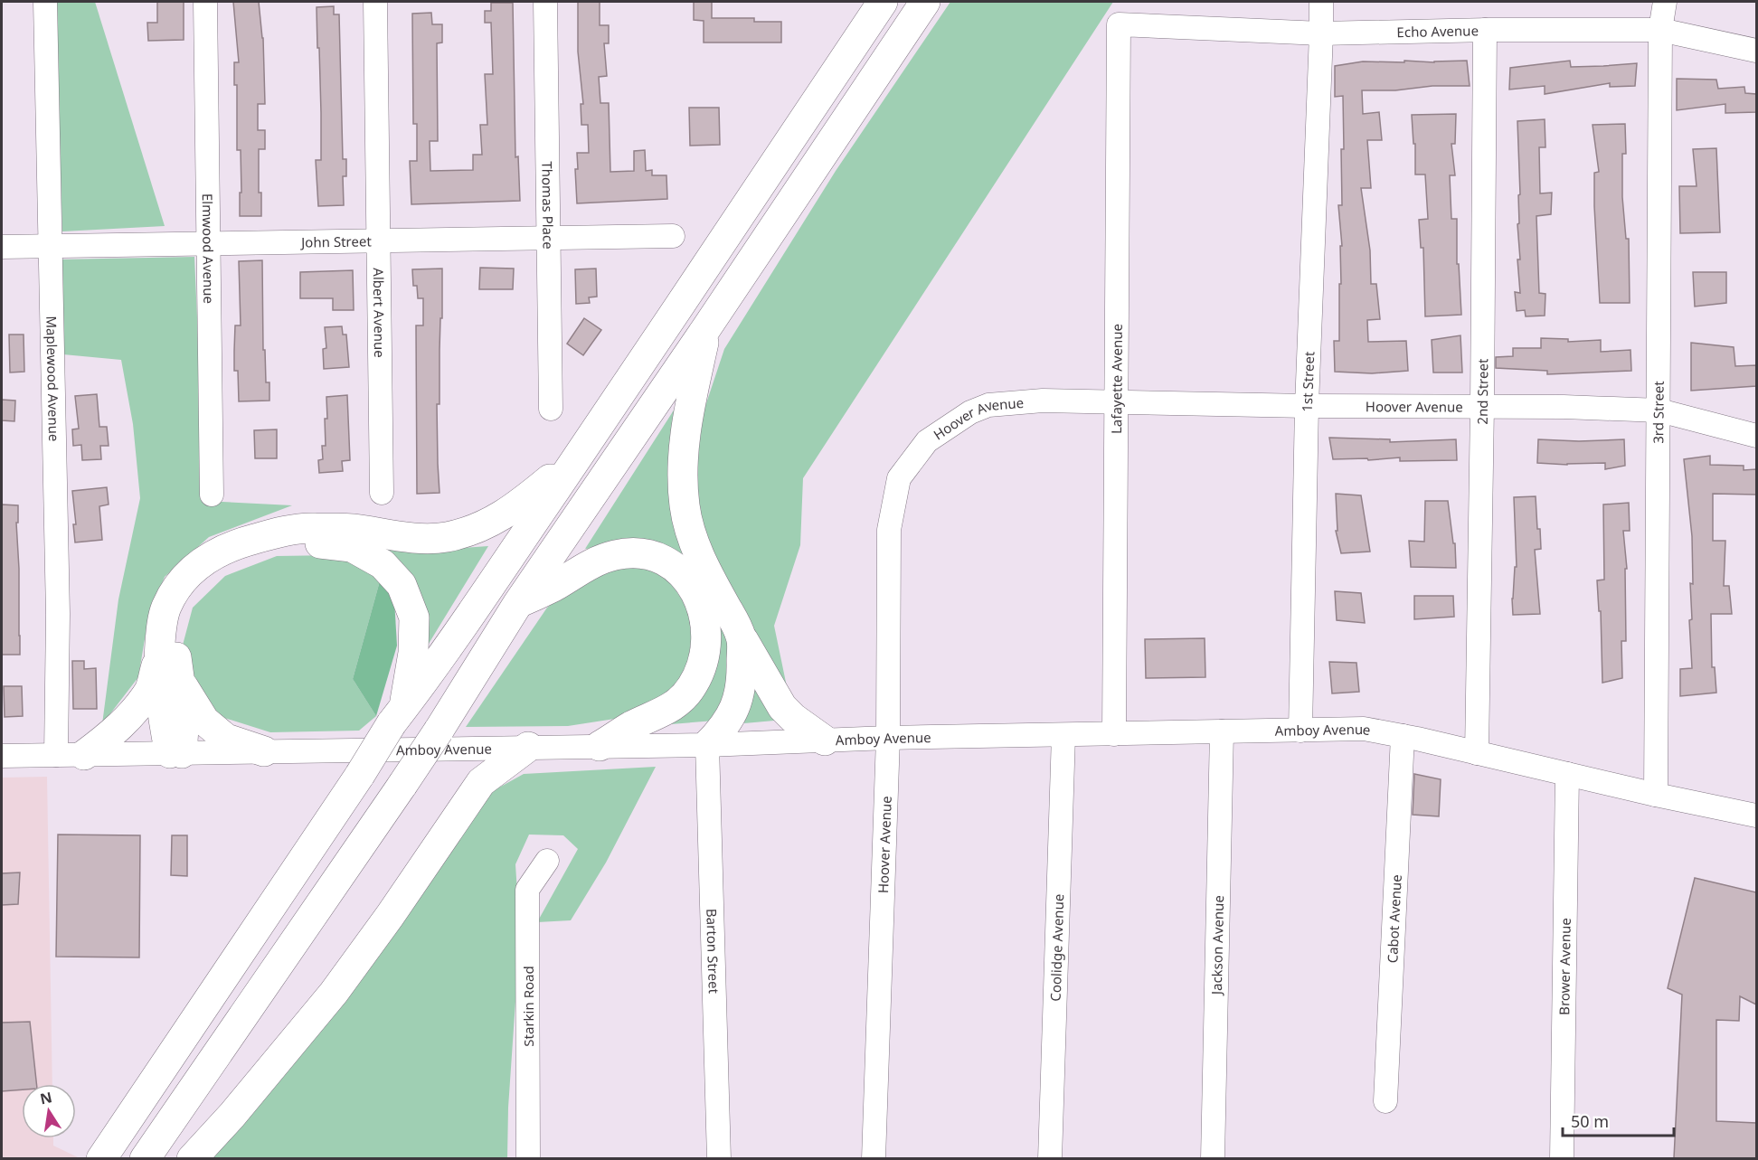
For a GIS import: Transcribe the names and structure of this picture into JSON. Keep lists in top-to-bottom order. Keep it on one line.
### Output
{"streets":{"street":["Echo Avenue","Thomas Place","John Street","Elmwood Avenue","Albert Avenue","Maplewood Avenue","Lafayette Avenue","1st Street","2nd Street","Hoover Avenue","3rd Street","Amboy Avenue","Cabot Avenue","Jackson Avenue","Coolidge Avenue","Barton Street","Brower Avenue","Starkin Road"]},"crossings":[["Echo Avenue","Lafayette Avenue"],["Echo Avenue","1st Street"],["Echo Avenue","2nd Street"],["Echo Avenue","3rd Street"],["Thomas Place","John Street"],["John Street","Elmwood Avenue"],["John Street","Albert Avenue"],["John Street","Maplewood Avenue"],["Maplewood Avenue","Amboy Avenue"],["Lafayette Avenue","Hoover Avenue"],["Lafayette Avenue","Amboy Avenue"],["1st Street","Hoover Avenue"],["1st Street","Amboy Avenue"],["2nd Street","Hoover Avenue"],["2nd Street","Amboy Avenue"],["Hoover Avenue","3rd Street"],["Hoover Avenue","Amboy Avenue"],["3rd Street","Amboy Avenue"],["Amboy Avenue","Cabot Avenue"],["Amboy Avenue","Jackson Avenue"],["Amboy Avenue","Coolidge Avenue"],["Amboy Avenue","Barton Street"],["Amboy Avenue","Brower Avenue"]],"scale_bar":"50 m","north":"top"}
